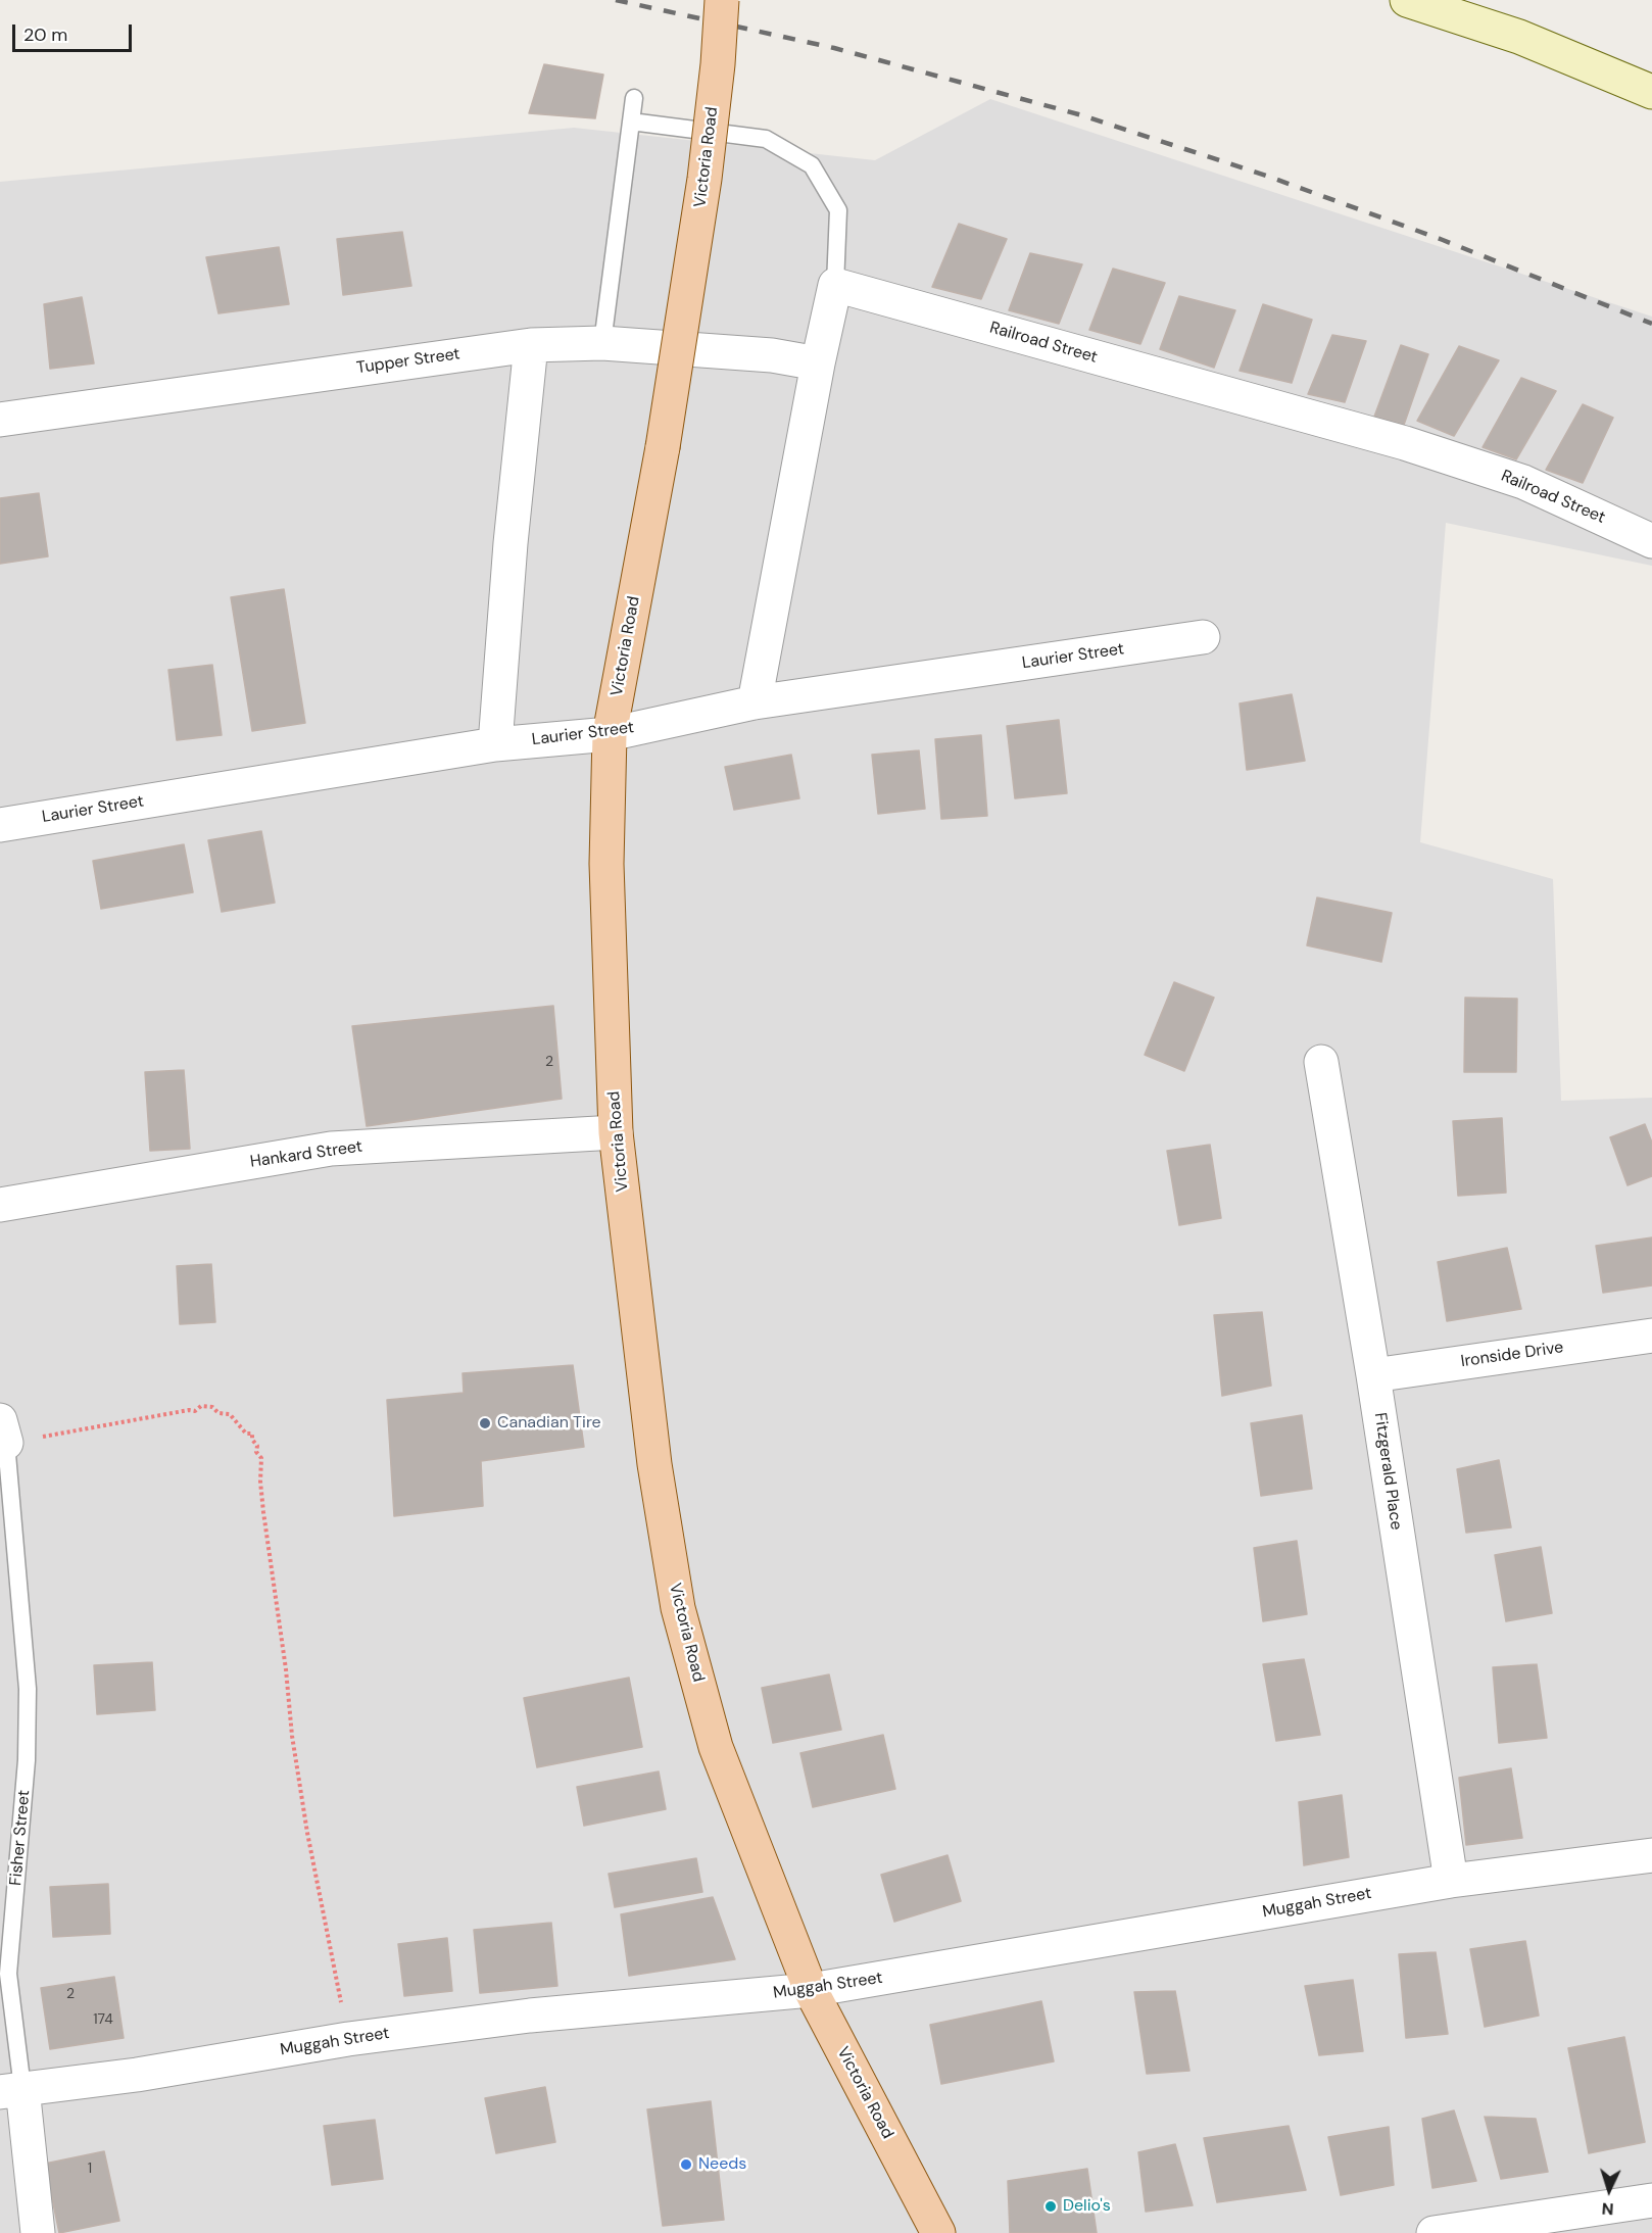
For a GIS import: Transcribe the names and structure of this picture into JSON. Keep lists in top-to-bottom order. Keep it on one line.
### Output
{"streets":{"main road":["Victoria Road"],"street":["Railroad Street","Tupper Street","Laurier Street","Hankard Street","Ironside Drive","Fitzgerald Place","Fisher Street","Muggah Street"]},"crossings":[["Victoria Road","Laurier Street"],["Victoria Road","Hankard Street"],["Victoria Road","Muggah Street"],["Ironside Drive","Fitzgerald Place"],["Fitzgerald Place","Muggah Street"],["Fisher Street","Muggah Street"]],"places":["Canadian Tire","Needs","Delio's"],"house_numbers":["2","2","174","1"],"scale_bar":"20 m","north":"bottom"}
